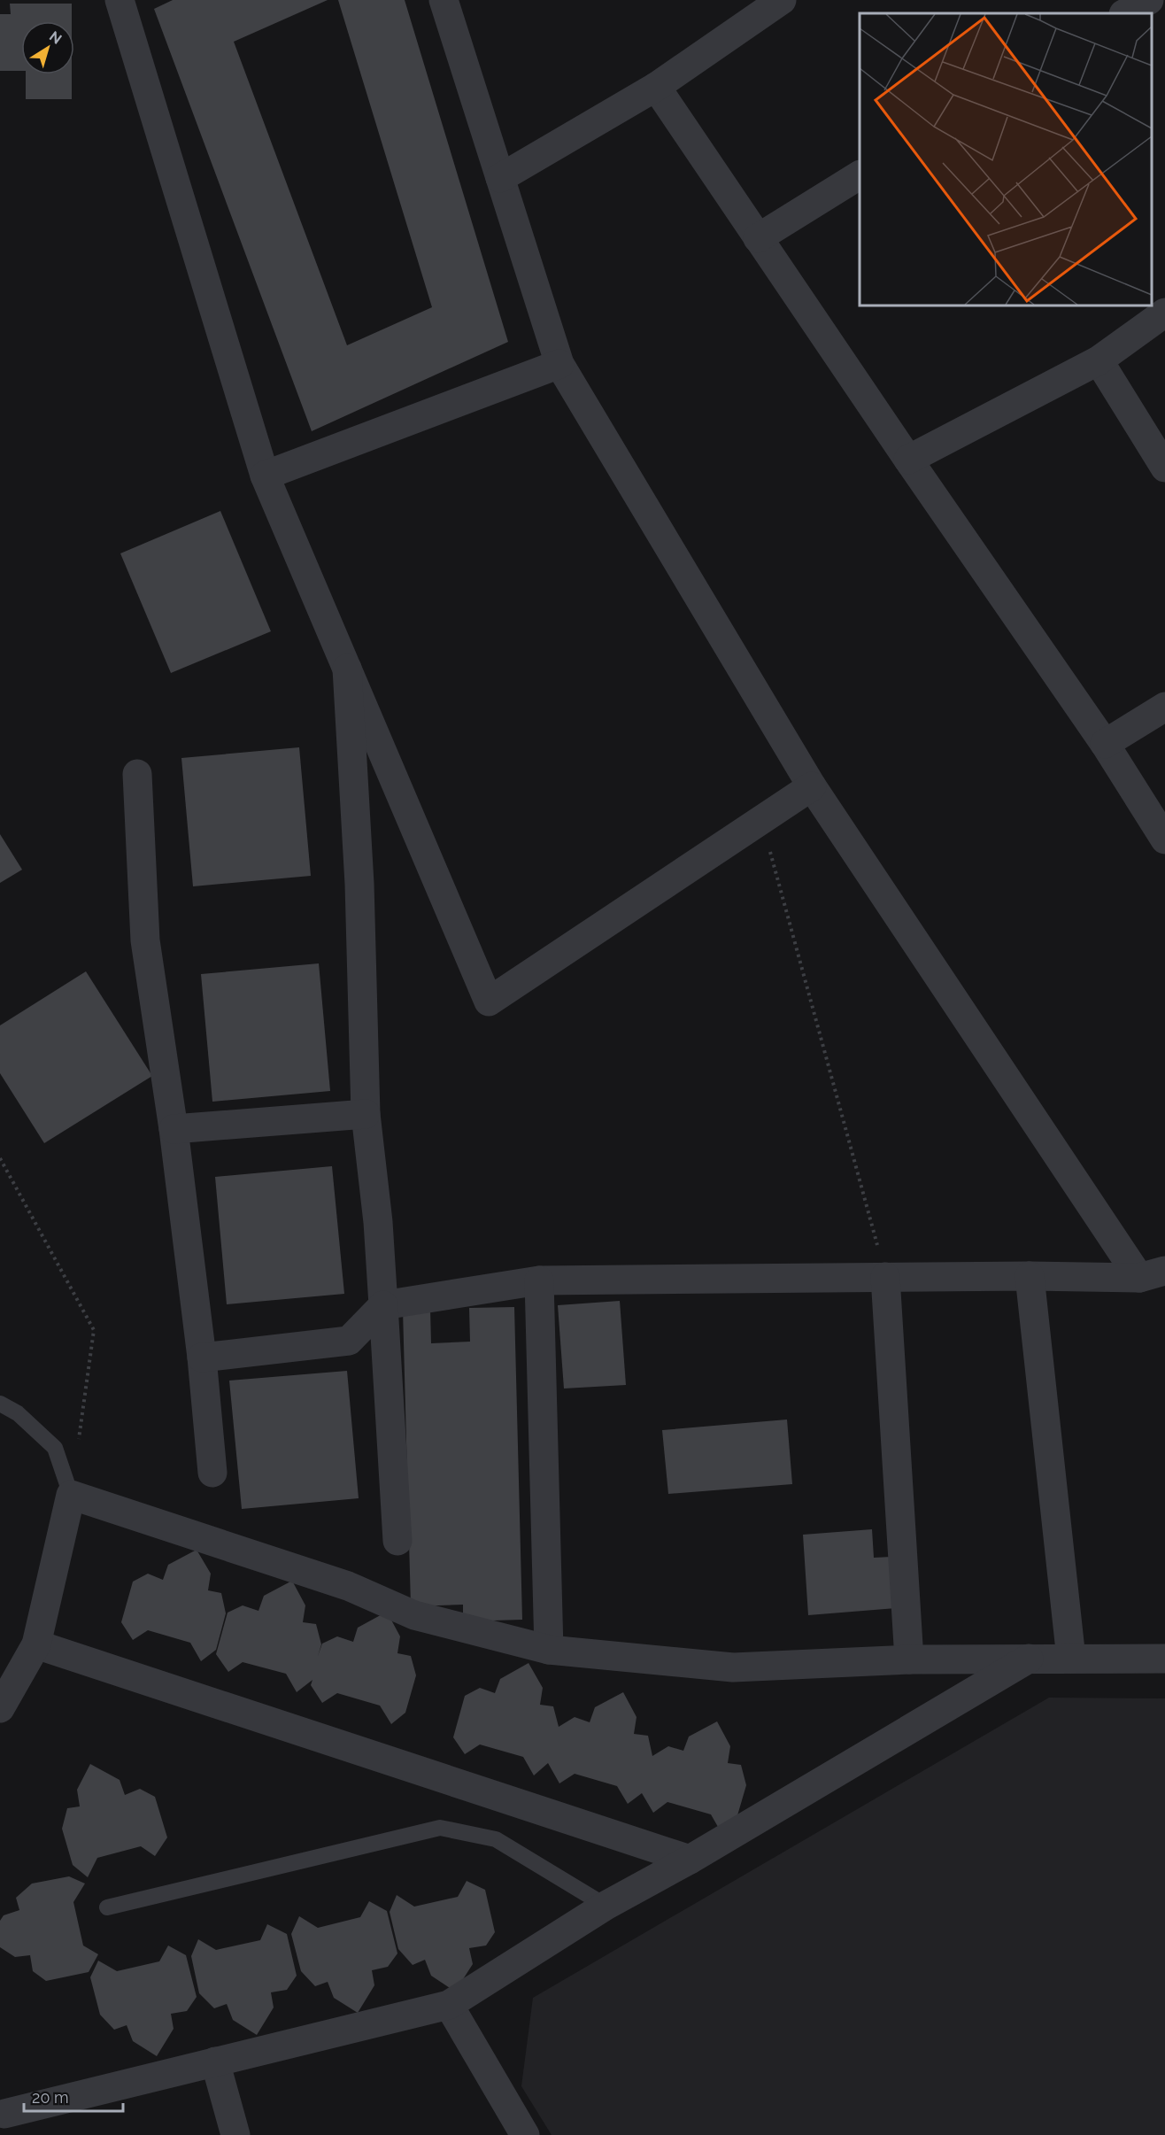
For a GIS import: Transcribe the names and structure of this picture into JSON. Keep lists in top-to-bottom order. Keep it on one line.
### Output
{"scale_bar":"20 m","north":"top right"}
